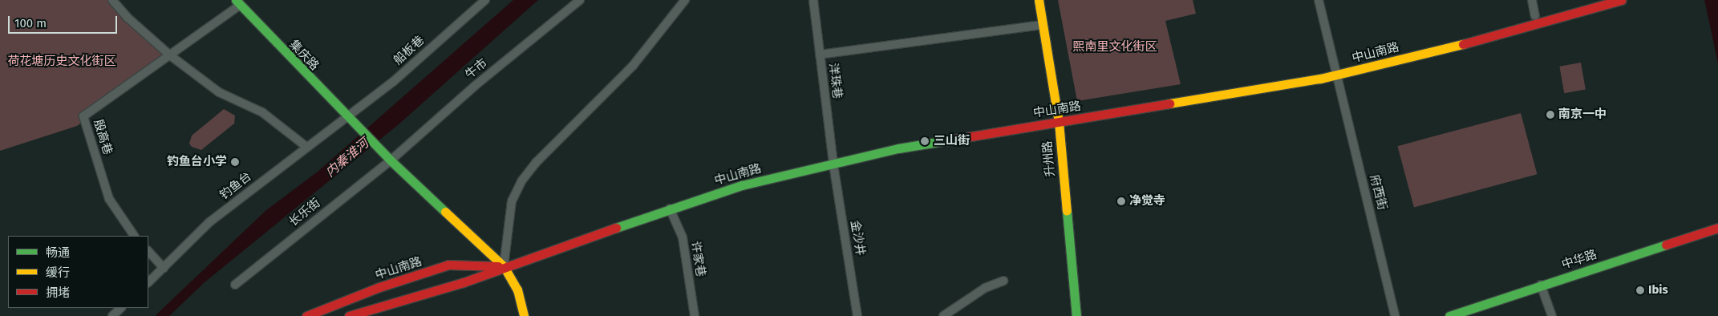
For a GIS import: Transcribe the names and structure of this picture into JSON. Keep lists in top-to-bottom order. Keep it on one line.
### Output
{"streets":{"main road":["中山南路","集庆路","升州路","中华路"],"street":["船板巷","牛市","洋珠巷","殷高巷","钓鱼台","府西街","长乐街","金沙井","许家巷"]},"crossings":[["船板巷","集庆路"],["船板巷","钓鱼台"],["中山南路","洋珠巷"],["中山南路","升州路"],["中山南路","府西街"],["中山南路","金沙井"],["中山南路","许家巷"],["集庆路","牛市"],["集庆路","殷高巷"],["集庆路","钓鱼台"],["集庆路","长乐街"],["牛市","长乐街"],["洋珠巷","金沙井"]],"water":["内秦淮河"],"parks":["熙南里文化街区","荷花塘历史文化街区"],"places":["南京一中","三山街","钓鱼台小学","净觉寺","Ibis"],"legend":["畅通","缓行","拥堵"],"scale_bar":"100 m"}
